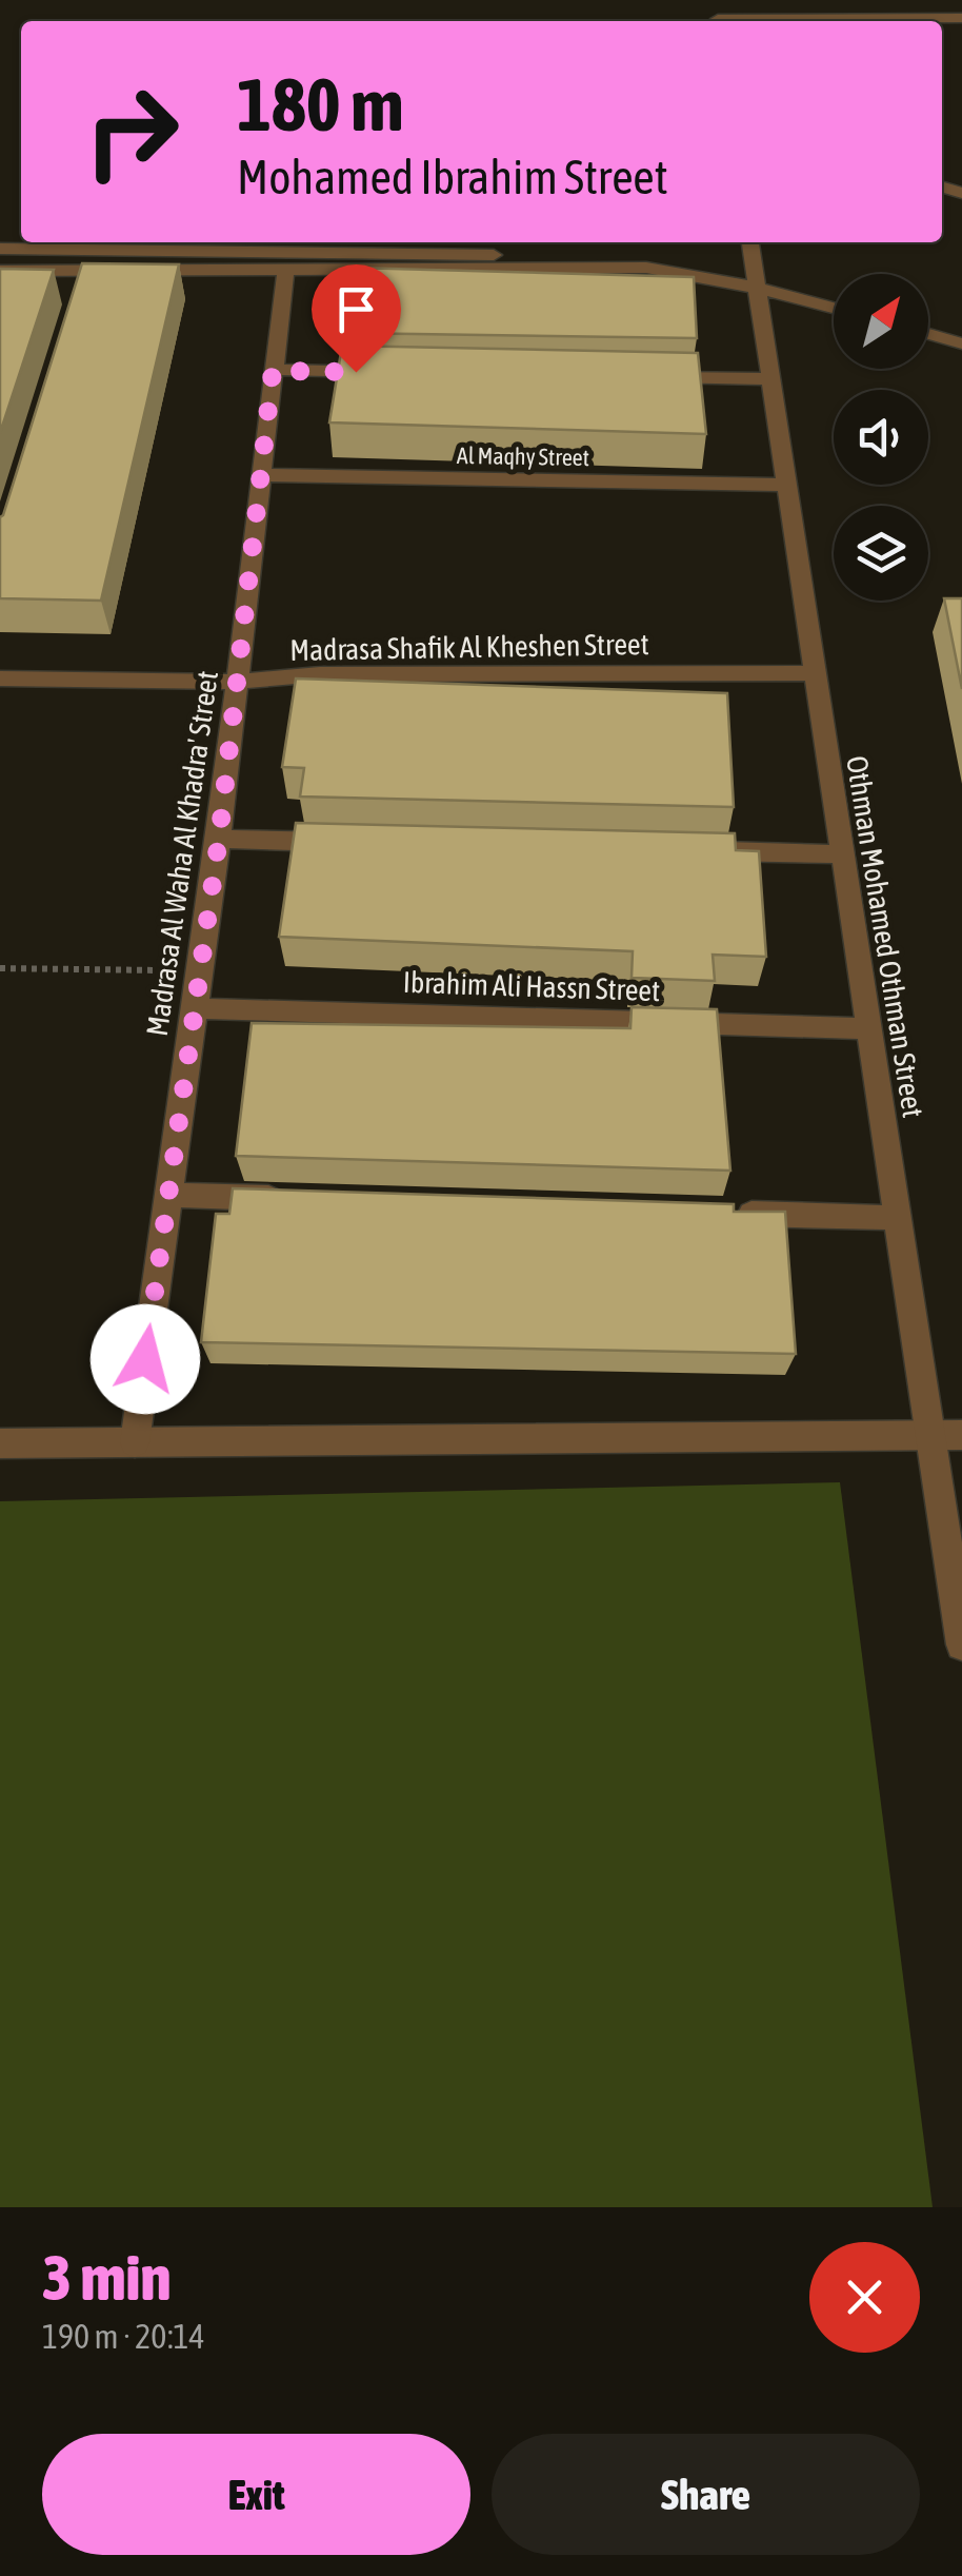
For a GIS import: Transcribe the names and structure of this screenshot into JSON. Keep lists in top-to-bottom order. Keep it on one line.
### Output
{"streets":{"street":["Al Maqhy Street","Madrasa Shafik Al Kheshen Street","Madrasa Al Waha Al Khadra' Street","Othman Mohamed Othman Street","Ibrahim Ali Hassn Street"]},"crossings":[["Al Maqhy Street","Madrasa Al Waha Al Khadra' Street"],["Al Maqhy Street","Othman Mohamed Othman Street"],["Madrasa Shafik Al Kheshen Street","Madrasa Al Waha Al Khadra' Street"],["Madrasa Shafik Al Kheshen Street","Othman Mohamed Othman Street"],["Madrasa Al Waha Al Khadra' Street","Ibrahim Ali Hassn Street"],["Othman Mohamed Othman Street","Ibrahim Ali Hassn Street"]],"north":"top right","page":{"turn":["180 m","Mohamed Ibrahim Street"],"heading":["3 min","190 m · 20:14"],"buttons":["Exit","Share"]}}
